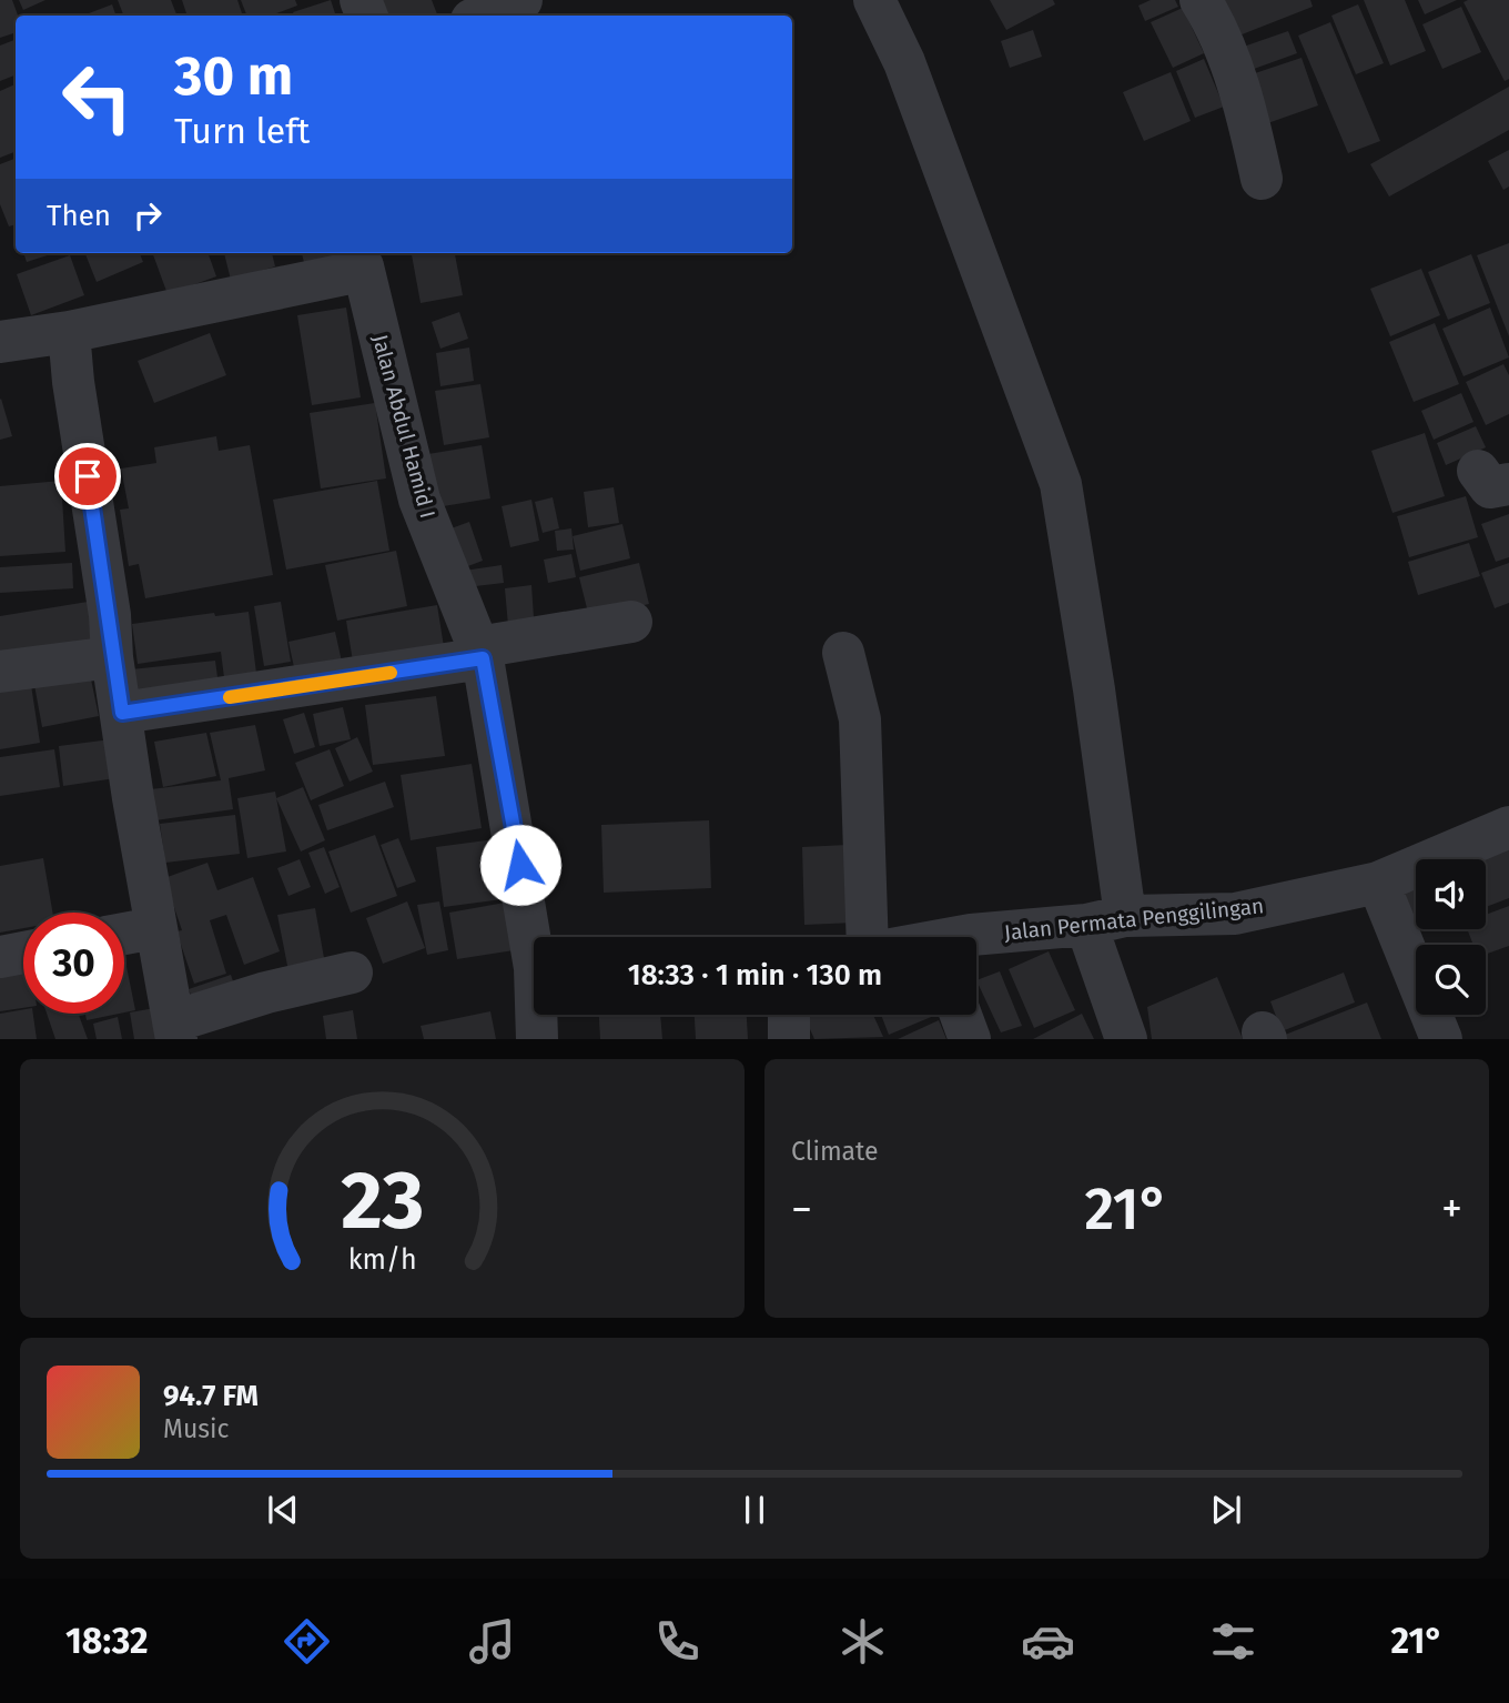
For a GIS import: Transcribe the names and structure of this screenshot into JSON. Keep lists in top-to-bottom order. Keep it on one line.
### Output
{"streets":{"street":["Jalan Abdul Hamid I","Jalan Permata Penggilingan"]},"page":{"turn":["30 m","Turn left"],"then":"Then","limit":"30","trip":"18:33 · 1 min · 130 m","tile":"Climate","heat":["−","21°","+"],"song":["94.7 FM","Music"],"tabs":["18:32","21°"],"gauge":["23","km/h"]}}
